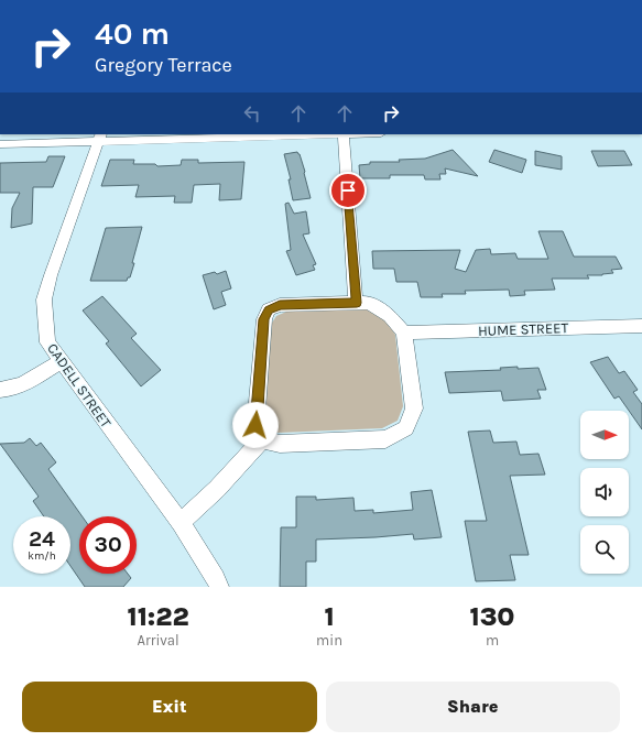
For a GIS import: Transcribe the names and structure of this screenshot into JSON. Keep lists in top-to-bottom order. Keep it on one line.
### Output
{"streets":{"street":["HUME STREET","CADELL STREET"]},"north":"right","page":{"turn":["40 m","Gregory Terrace"],"speed":"24 km/h","limit":"30","eta":["11:22","Arrival","1","min","130","m"],"buttons":["Exit","Share"]}}
